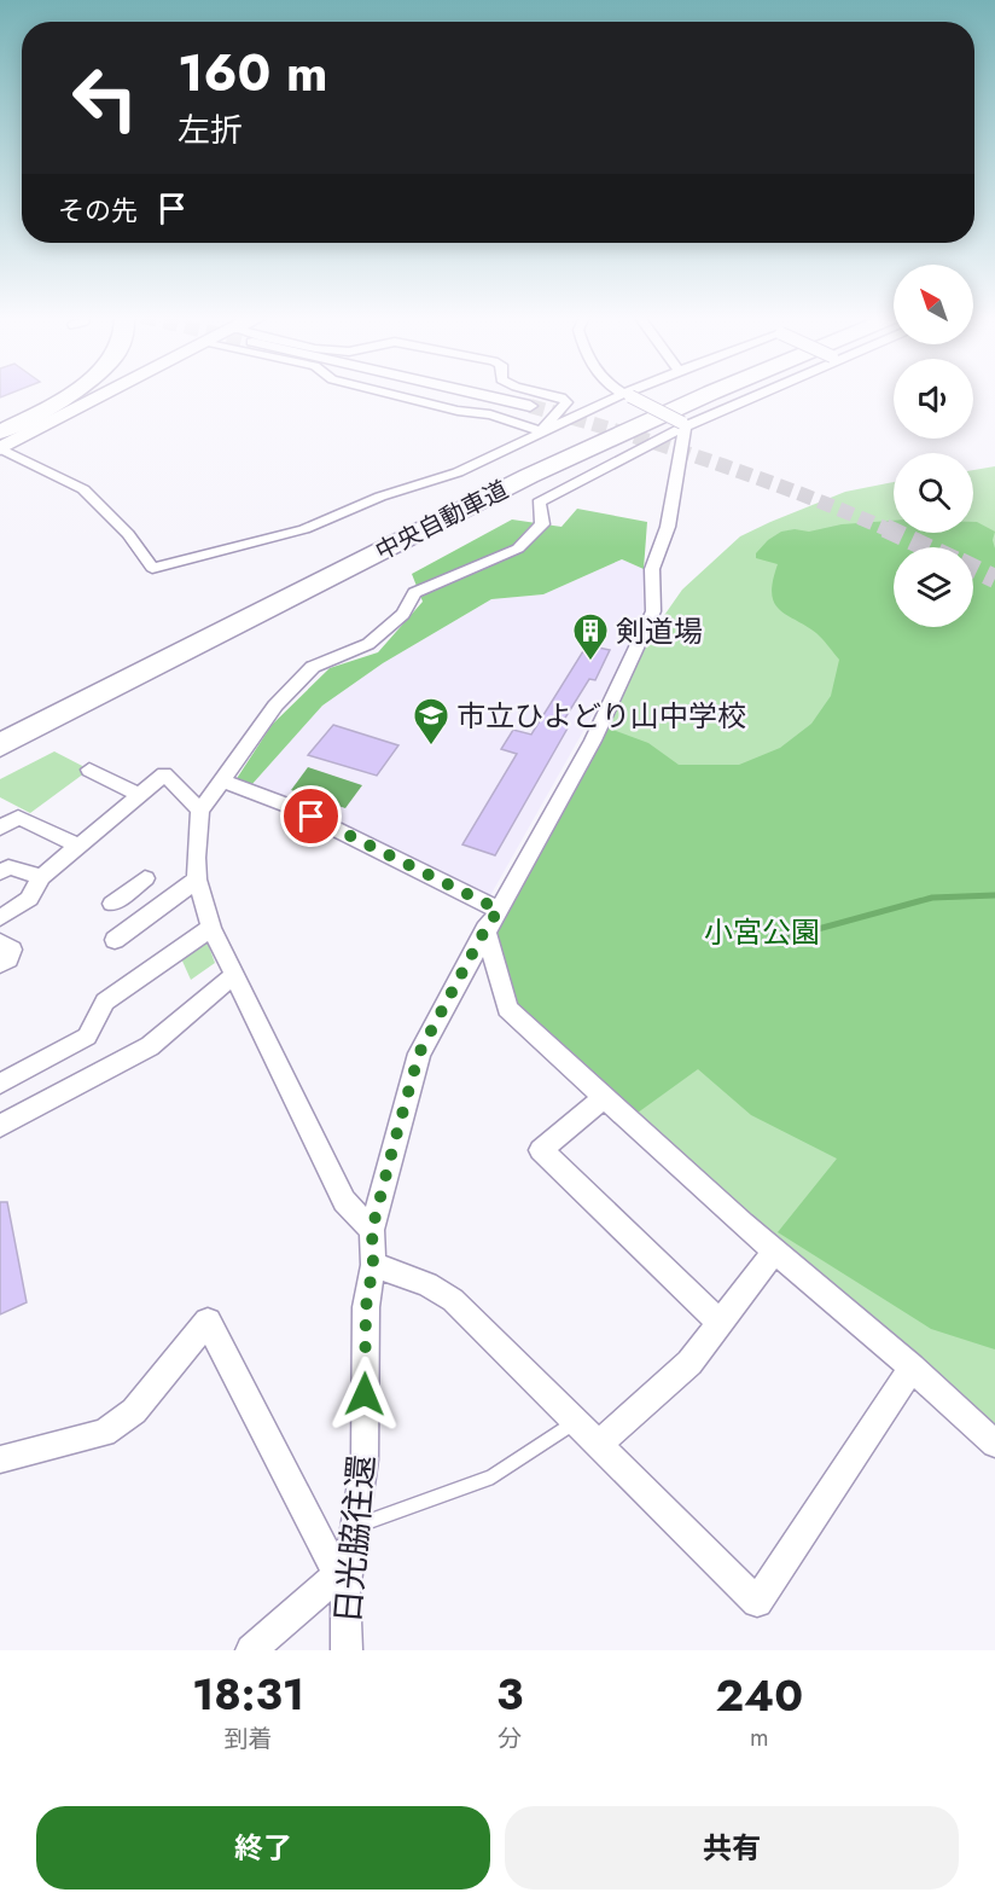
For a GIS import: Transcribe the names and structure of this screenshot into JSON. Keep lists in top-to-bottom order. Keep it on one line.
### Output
{"streets":{"highway":["中央自動車道"],"street":["日光脇往還"]},"parks":["小宮公園"],"places":{"building":["剣道場"],"school or university":["市立ひよどり山中学校"]},"north":"top left","page":{"turn":["160 m","左折"],"then":"その先","eta":["18:31","到着","3","分","240","m"],"buttons":["終了","共有"]}}
